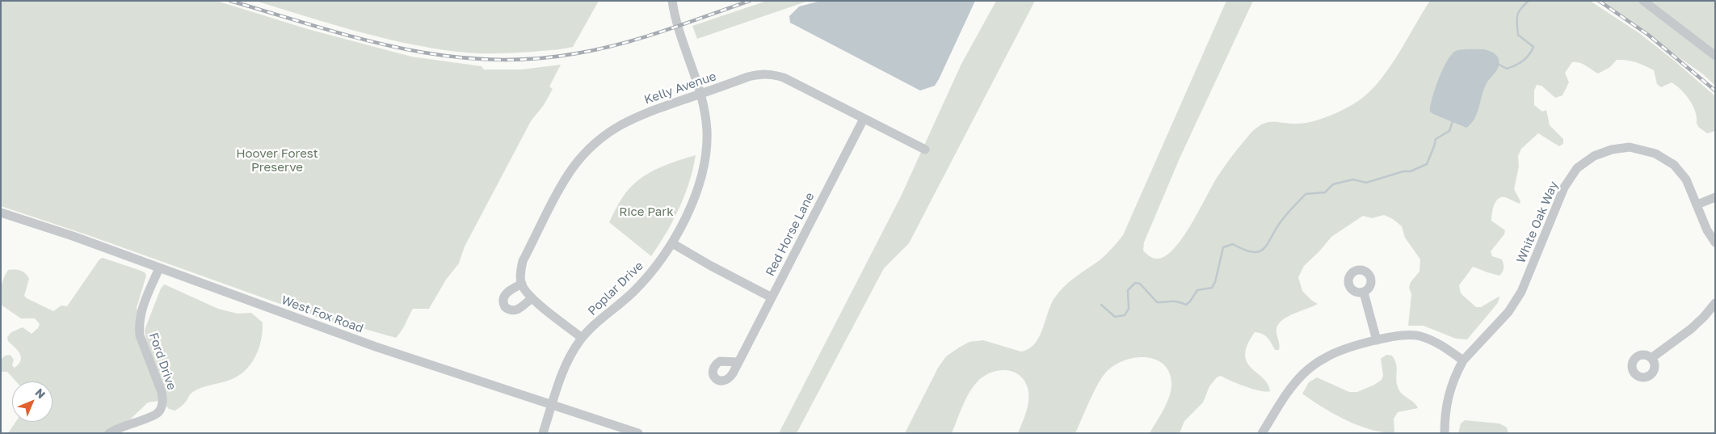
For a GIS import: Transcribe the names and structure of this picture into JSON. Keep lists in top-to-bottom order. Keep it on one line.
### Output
{"streets":{"street":["Kelly Avenue","White Oak Way","Red Horse Lane","Poplar Drive","West Fox Road","Ford Drive"]},"crossings":[["Kelly Avenue","Red Horse Lane"],["Kelly Avenue","Poplar Drive"],["Poplar Drive","West Fox Road"],["West Fox Road","Ford Drive"]],"parks":["Hoover Forest Preserve","Rice Park"],"north":"top right"}
